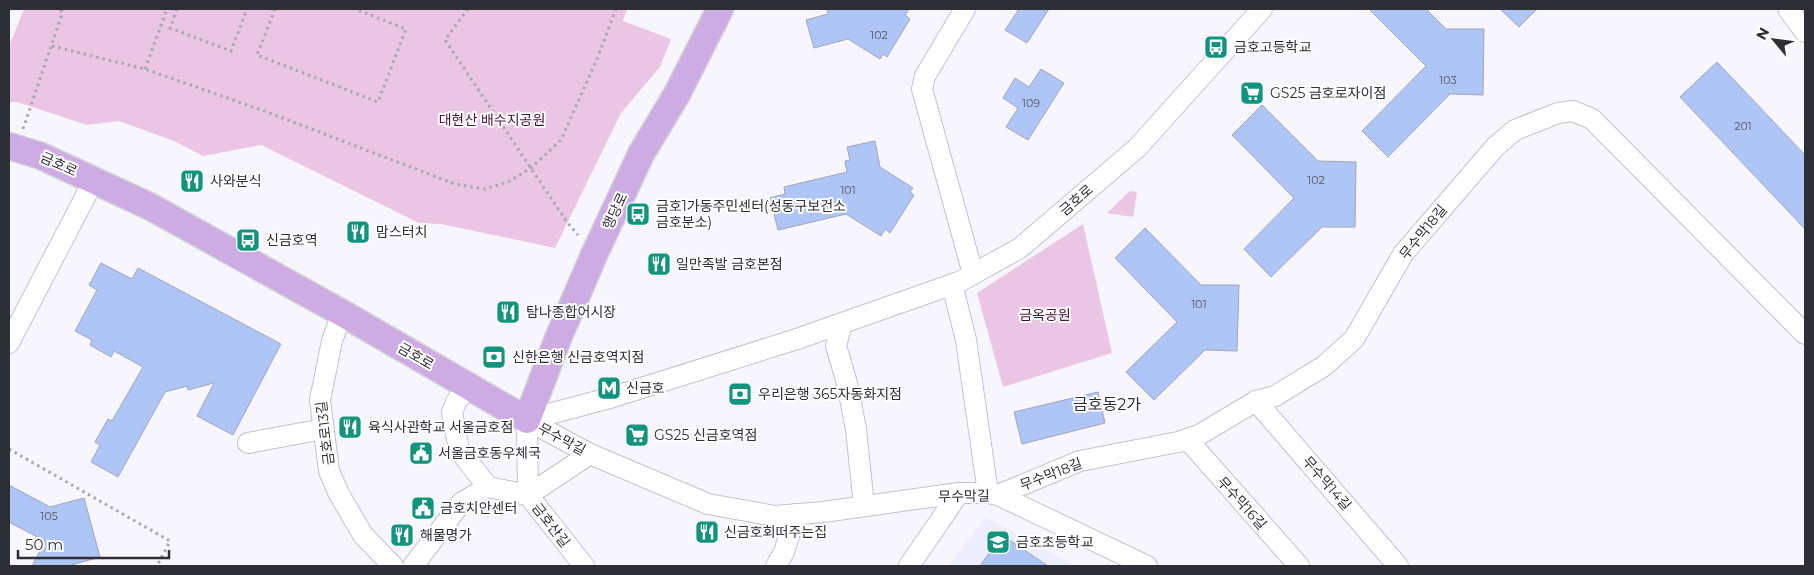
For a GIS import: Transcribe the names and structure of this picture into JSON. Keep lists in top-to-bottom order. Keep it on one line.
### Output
{"streets":{"main road":["금호로","행당로"],"street":["무수막18길","금호로13길","무수막길","무수막14길","무수막16길","금호산길"]},"crossings":[["금호로","행당로"],["금호로","금호로13길"],["금호로","무수막길"],["금호로","금호산길"],["행당로","무수막길"],["행당로","금호산길"],["무수막18길","무수막길"],["무수막18길","무수막14길"],["무수막18길","무수막16길"],["무수막길","금호산길"]],"districts":["금호동2가"],"parks":["대현산 배수지공원","금옥공원"],"places":{"bus stop":["금호고등학교","금호1가동주민센터(성동구보건소 금호분소)","신금호역"],"supermarket":["GS25 금호로자이점","GS25 신금호역점"],"restaurant":["사와분식","맘스터치","일만족발 금호본점","탐나종합어시장","육식사관학교 서울금호점","신금호회떠주는집","해물명가"],"bank":["신한은행 신금호역지점","우리은행 365자동화지점"],"metro station":["신금호"],"public building":["서울금호동우체국","금호치안센터"],"school or university":["금호초등학교"]},"house_numbers":["102","103","109","201","102","101","101","105"],"scale_bar":"50 m","north":"top left"}
